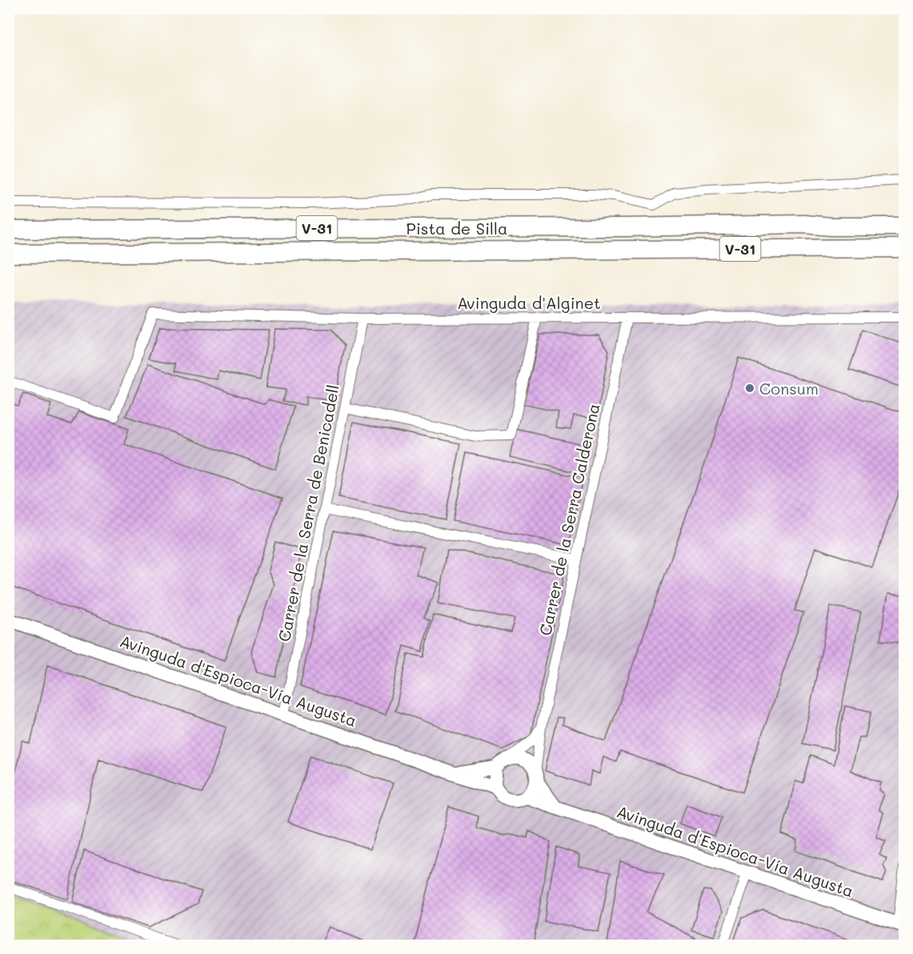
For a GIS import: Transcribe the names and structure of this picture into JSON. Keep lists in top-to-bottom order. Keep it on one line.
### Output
{"streets":{"highway":["V-31","Pista de Silla"],"street":["Avinguda d'Alginet","Carrer de la Serra de Benicadell","Carrer de la Serra Calderona","Avinguda d'Espioca-Vía Augusta"]},"crossings":[["Avinguda d'Alginet","Carrer de la Serra de Benicadell"],["Avinguda d'Alginet","Carrer de la Serra Calderona"],["Carrer de la Serra de Benicadell","Avinguda d'Espioca-Vía Augusta"],["Carrer de la Serra Calderona","Avinguda d'Espioca-Vía Augusta"]],"places":["Consum"]}
